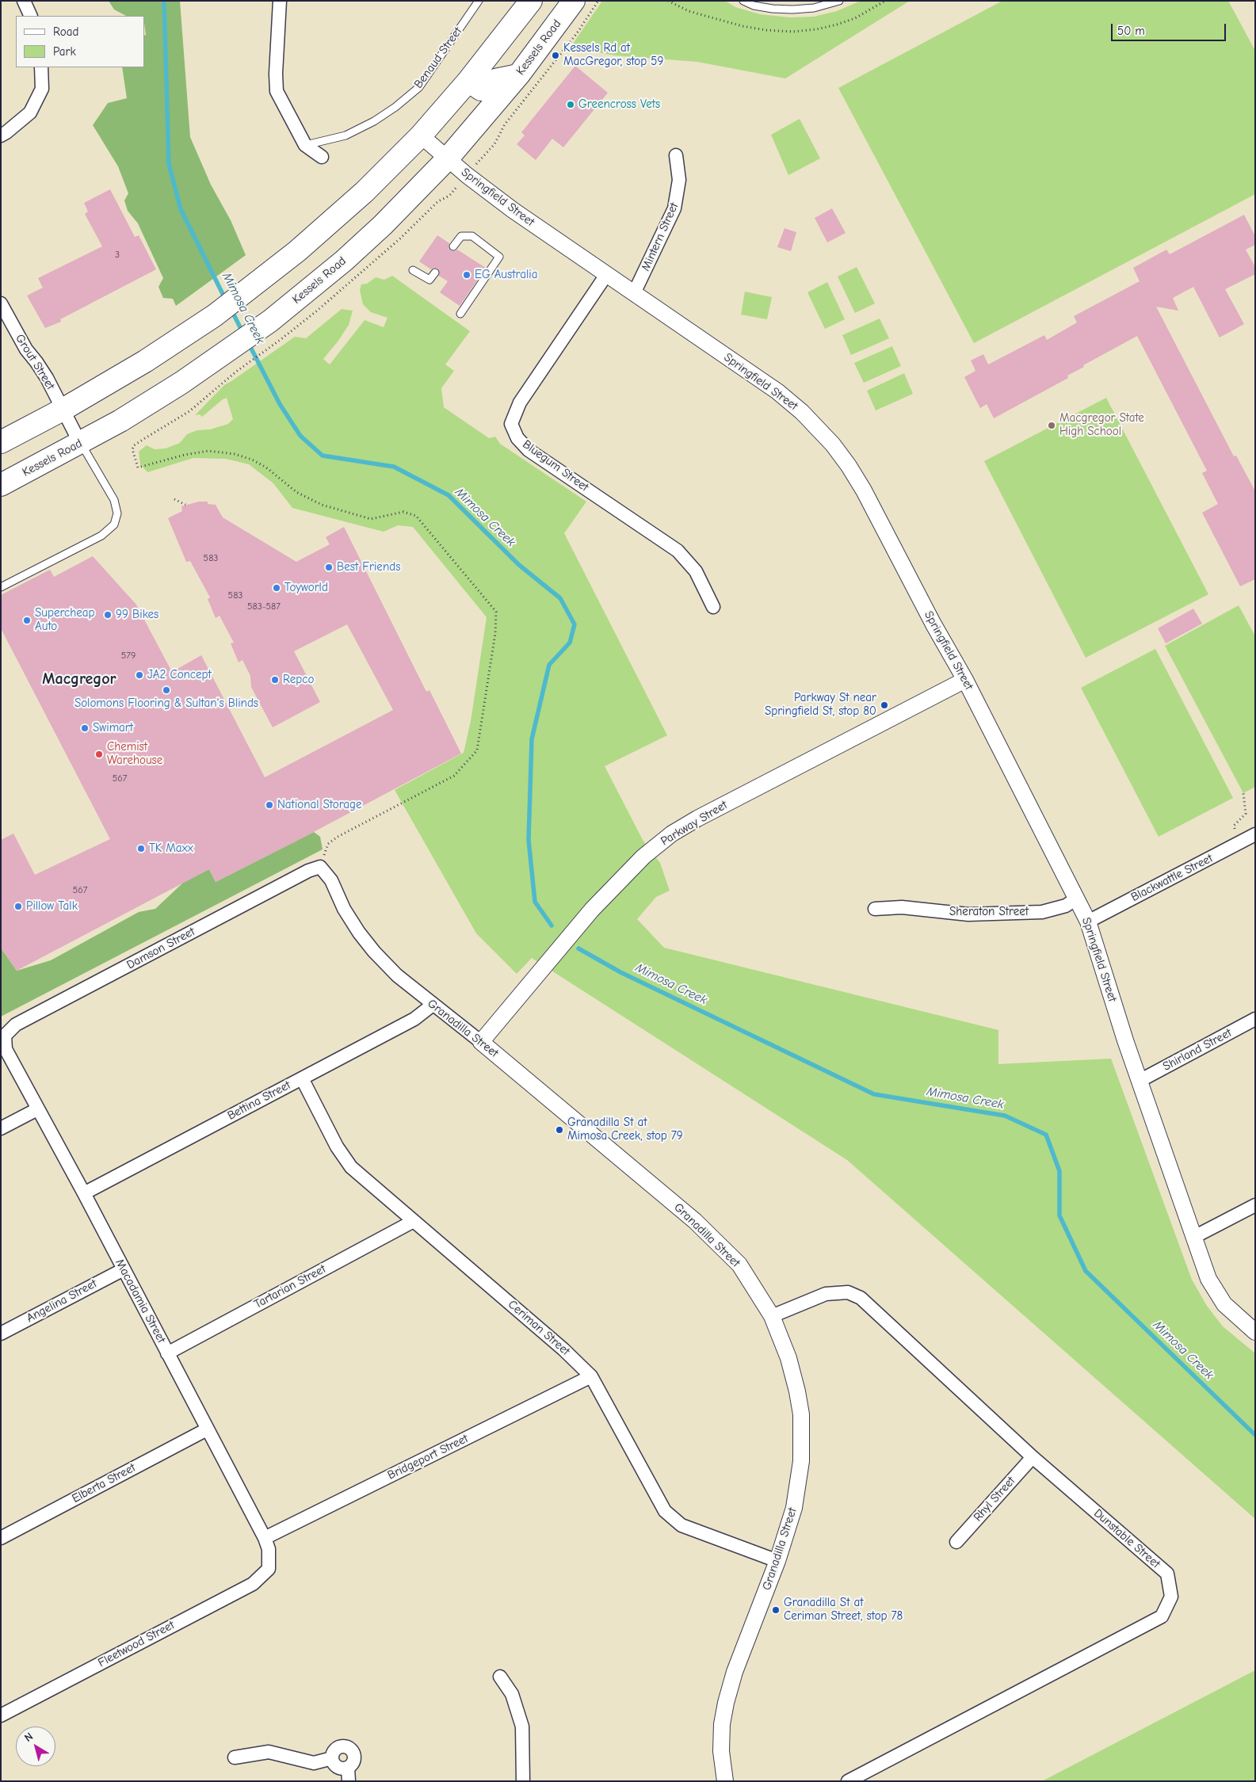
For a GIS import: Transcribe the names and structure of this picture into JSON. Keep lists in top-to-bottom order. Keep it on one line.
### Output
{"streets":{"highway":["Kessels Road"],"street":["Springfield Street","Mintern Street","Grout Street","Bluegum Street","Parkway Street","Blackwattle Street","Sheraton Street","Damson Street","Granadilla Street","Shirland Street","Bettina Street","Tartarian Street","Angelina Street","Macadamia Street","Ceriman Street","Bridgeport Street","Elberta Street","Rhyl Street","Dunstable Street","Fleetwood Street"],"lane":["Benaud Street"]},"crossings":[["Kessels Road","Springfield Street"],["Kessels Road","Grout Street"],["Springfield Street","Mintern Street"],["Springfield Street","Bluegum Street"],["Springfield Street","Parkway Street"],["Springfield Street","Blackwattle Street"],["Springfield Street","Sheraton Street"],["Springfield Street","Shirland Street"],["Parkway Street","Granadilla Street"],["Damson Street","Granadilla Street"],["Damson Street","Macadamia Street"],["Granadilla Street","Bettina Street"],["Granadilla Street","Ceriman Street"],["Granadilla Street","Dunstable Street"],["Bettina Street","Macadamia Street"],["Bettina Street","Ceriman Street"],["Tartarian Street","Macadamia Street"],["Tartarian Street","Ceriman Street"],["Angelina Street","Macadamia Street"],["Macadamia Street","Bridgeport Street"],["Macadamia Street","Elberta Street"],["Macadamia Street","Fleetwood Street"],["Ceriman Street","Bridgeport Street"],["Rhyl Street","Dunstable Street"]],"districts":["Macgregor"],"water":["Mimosa Creek"],"places":["Kessels Rd at MacGregor, stop 59","Greencross Vets","EG Australia","Macgregor State High School","Best Friends","Toyworld","99 Bikes","Supercheap Auto","JA2 Concept","Repco","Solomons Flooring & Sultan's Blinds","Parkway St near Springfield St, stop 80","Swimart","Chemist Warehouse","National Storage","TK Maxx","Pillow Talk","Granadilla St at Mimosa Creek, stop 79","Granadilla St at Ceriman Street, stop 78"],"house_numbers":["3","583","583","583-587","579","567","567"],"legend":["Road","Park"],"scale_bar":"50 m","north":"top left"}
